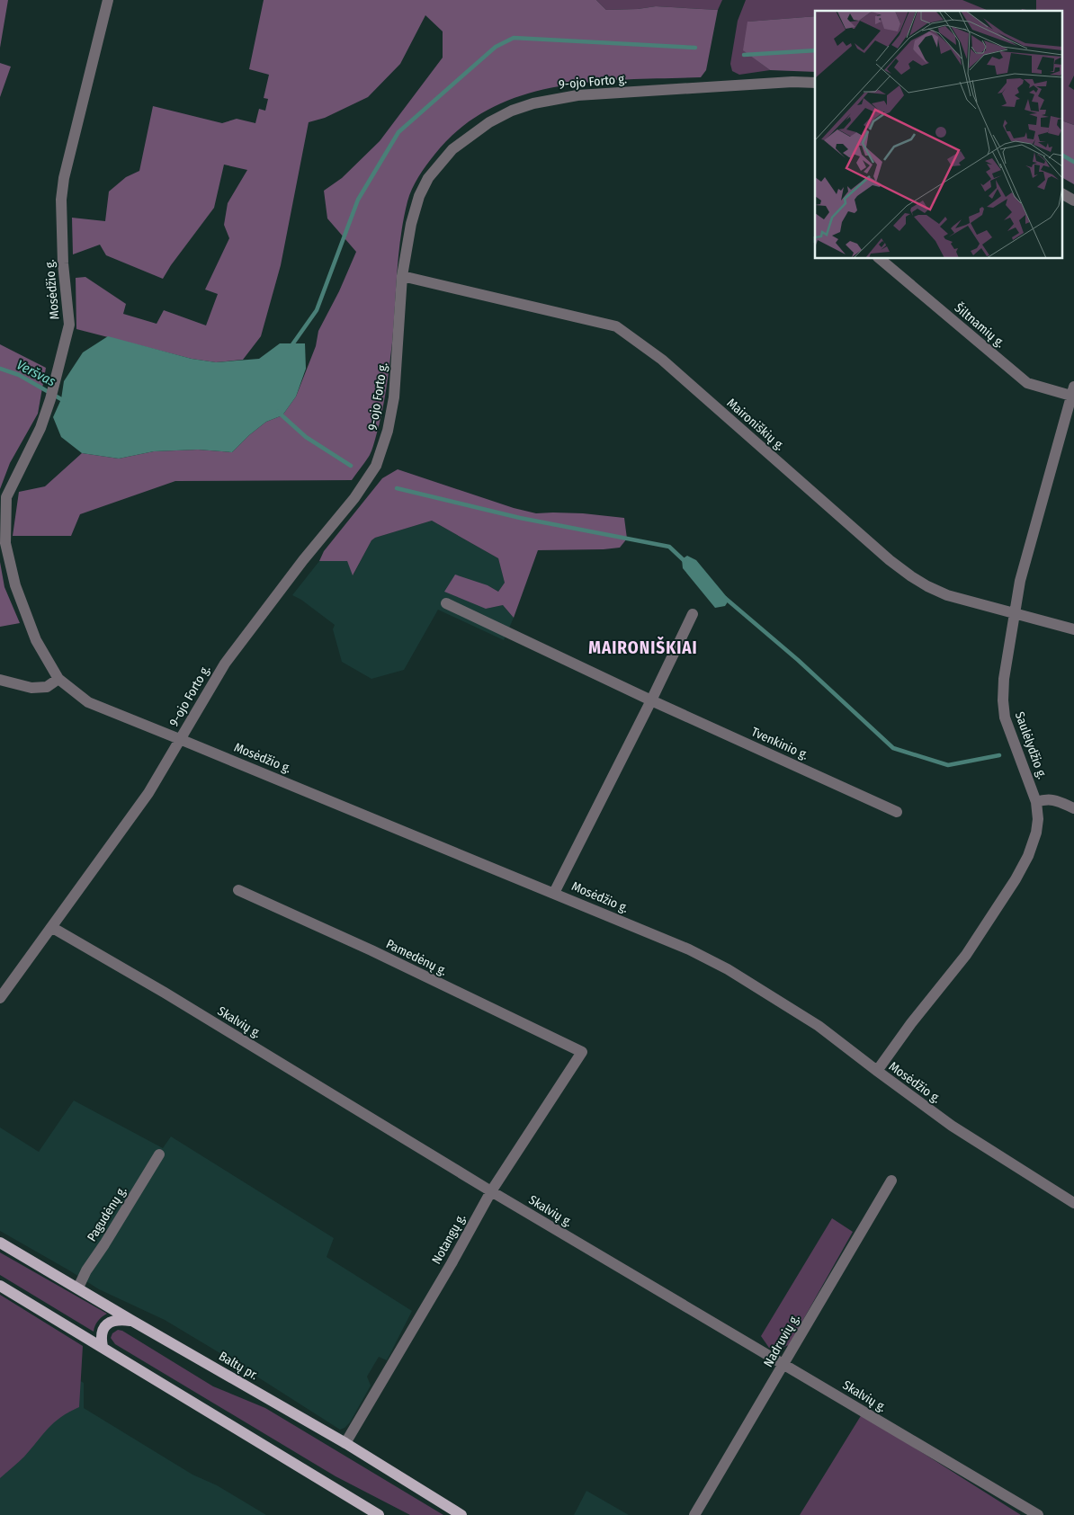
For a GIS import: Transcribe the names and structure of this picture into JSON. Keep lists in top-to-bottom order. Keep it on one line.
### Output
{"streets":{"main road":["Baltų pr."],"street":["9-ojo Forto g.","Mosėdžio g.","Šiltnamių g.","Maironiškių g.","Tvenkinio g.","Saulėlydžio g.","Pamedėnų g.","Skalvių g.","Pagudėnų g.","Notangų g.","Nadruvių g."]},"crossings":[["9-ojo Forto g.","Mosėdžio g."],["9-ojo Forto g.","Maironiškių g."],["9-ojo Forto g.","Skalvių g."],["Mosėdžio g.","Saulėlydžio g."],["Šiltnamių g.","Saulėlydžio g."],["Maironiškių g.","Saulėlydžio g."],["Pamedėnų g.","Notangų g."],["Skalvių g.","Notangų g."],["Skalvių g.","Nadruvių g."],["Pagudėnų g.","Baltų pr."],["Notangų g.","Baltų pr."]],"districts":["MAIRONIŠKIAI"],"water":["Veršvas"]}
